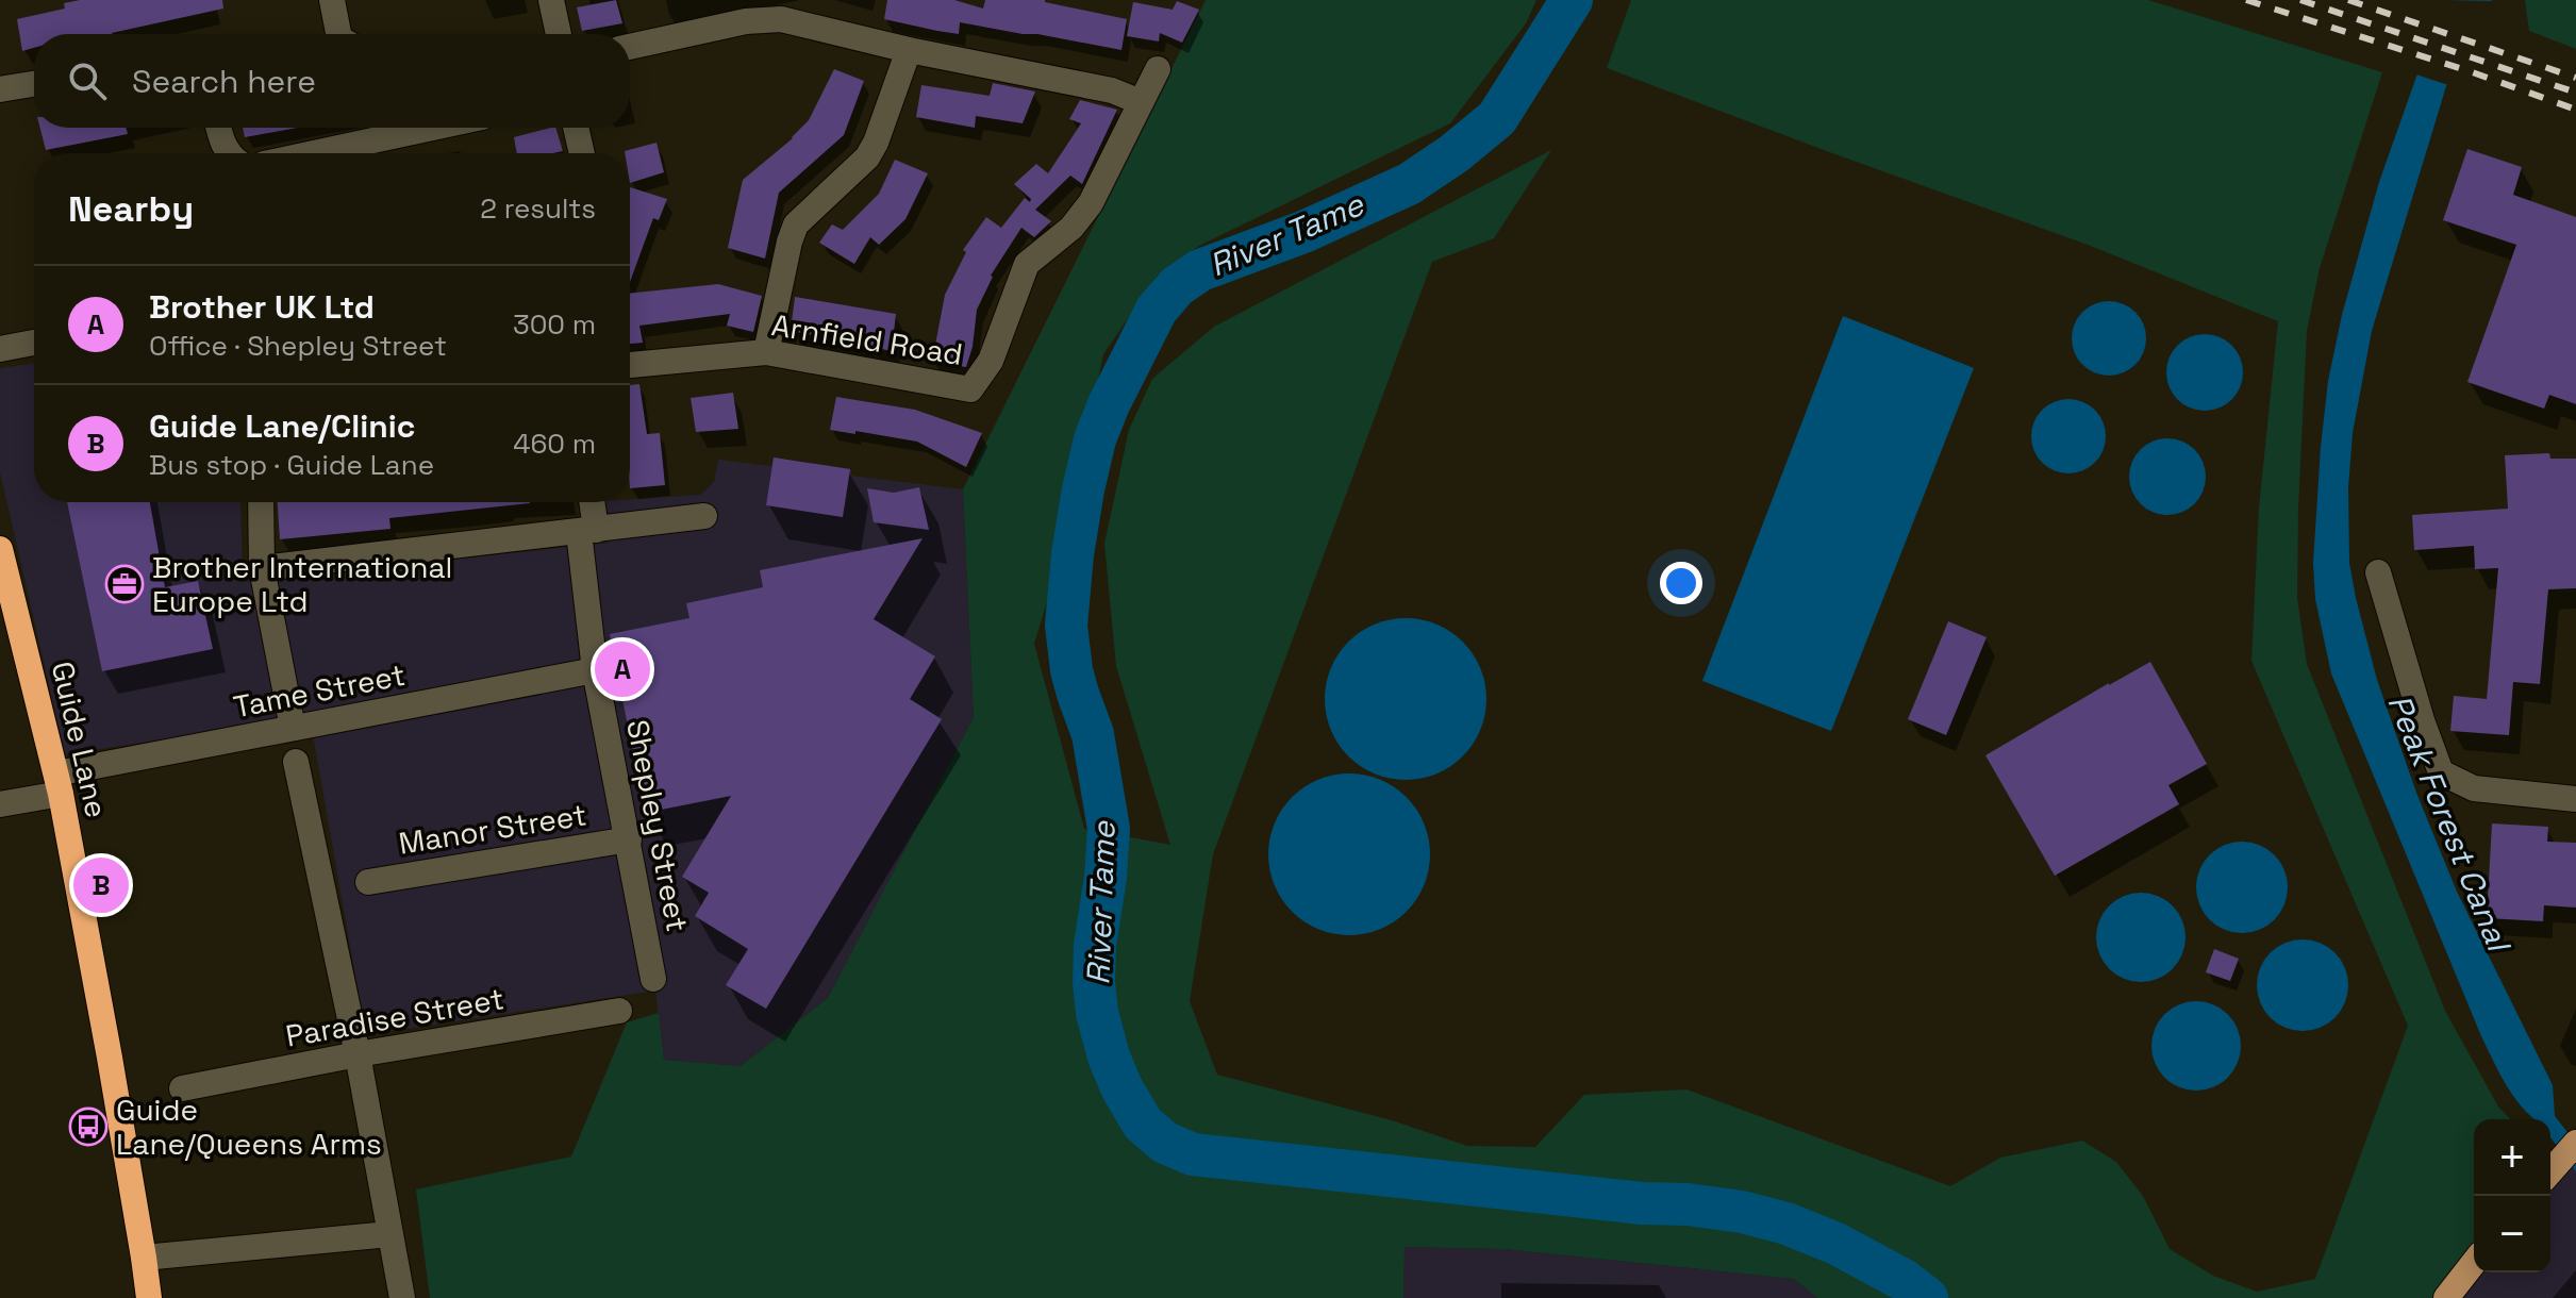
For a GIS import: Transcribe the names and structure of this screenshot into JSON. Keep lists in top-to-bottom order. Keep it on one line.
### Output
{"streets":{"highway":["Guide Lane"],"street":["Arnfield Road","Tame Street","Shepley Street","Manor Street","Paradise Street"]},"crossings":[["Tame Street","Guide Lane"],["Tame Street","Shepley Street"],["Shepley Street","Manor Street"]],"water":["River Tame","Peak Forest Canal"],"places":{"office":["Brother International Europe Ltd"],"bus stop":["Guide Lane/Queens Arms"]},"page":{"search":"Search here","heading":["Nearby","2 results"],"list":[{"mark":"A","name":"Brother UK Ltd","note":"Office · Shepley Street","value":"300 m"},{"mark":"B","name":"Guide Lane/Clinic","note":"Bus stop · Guide Lane","value":"460 m"}],"pins":["A","B"],"map_buttons":["+","−"]}}
